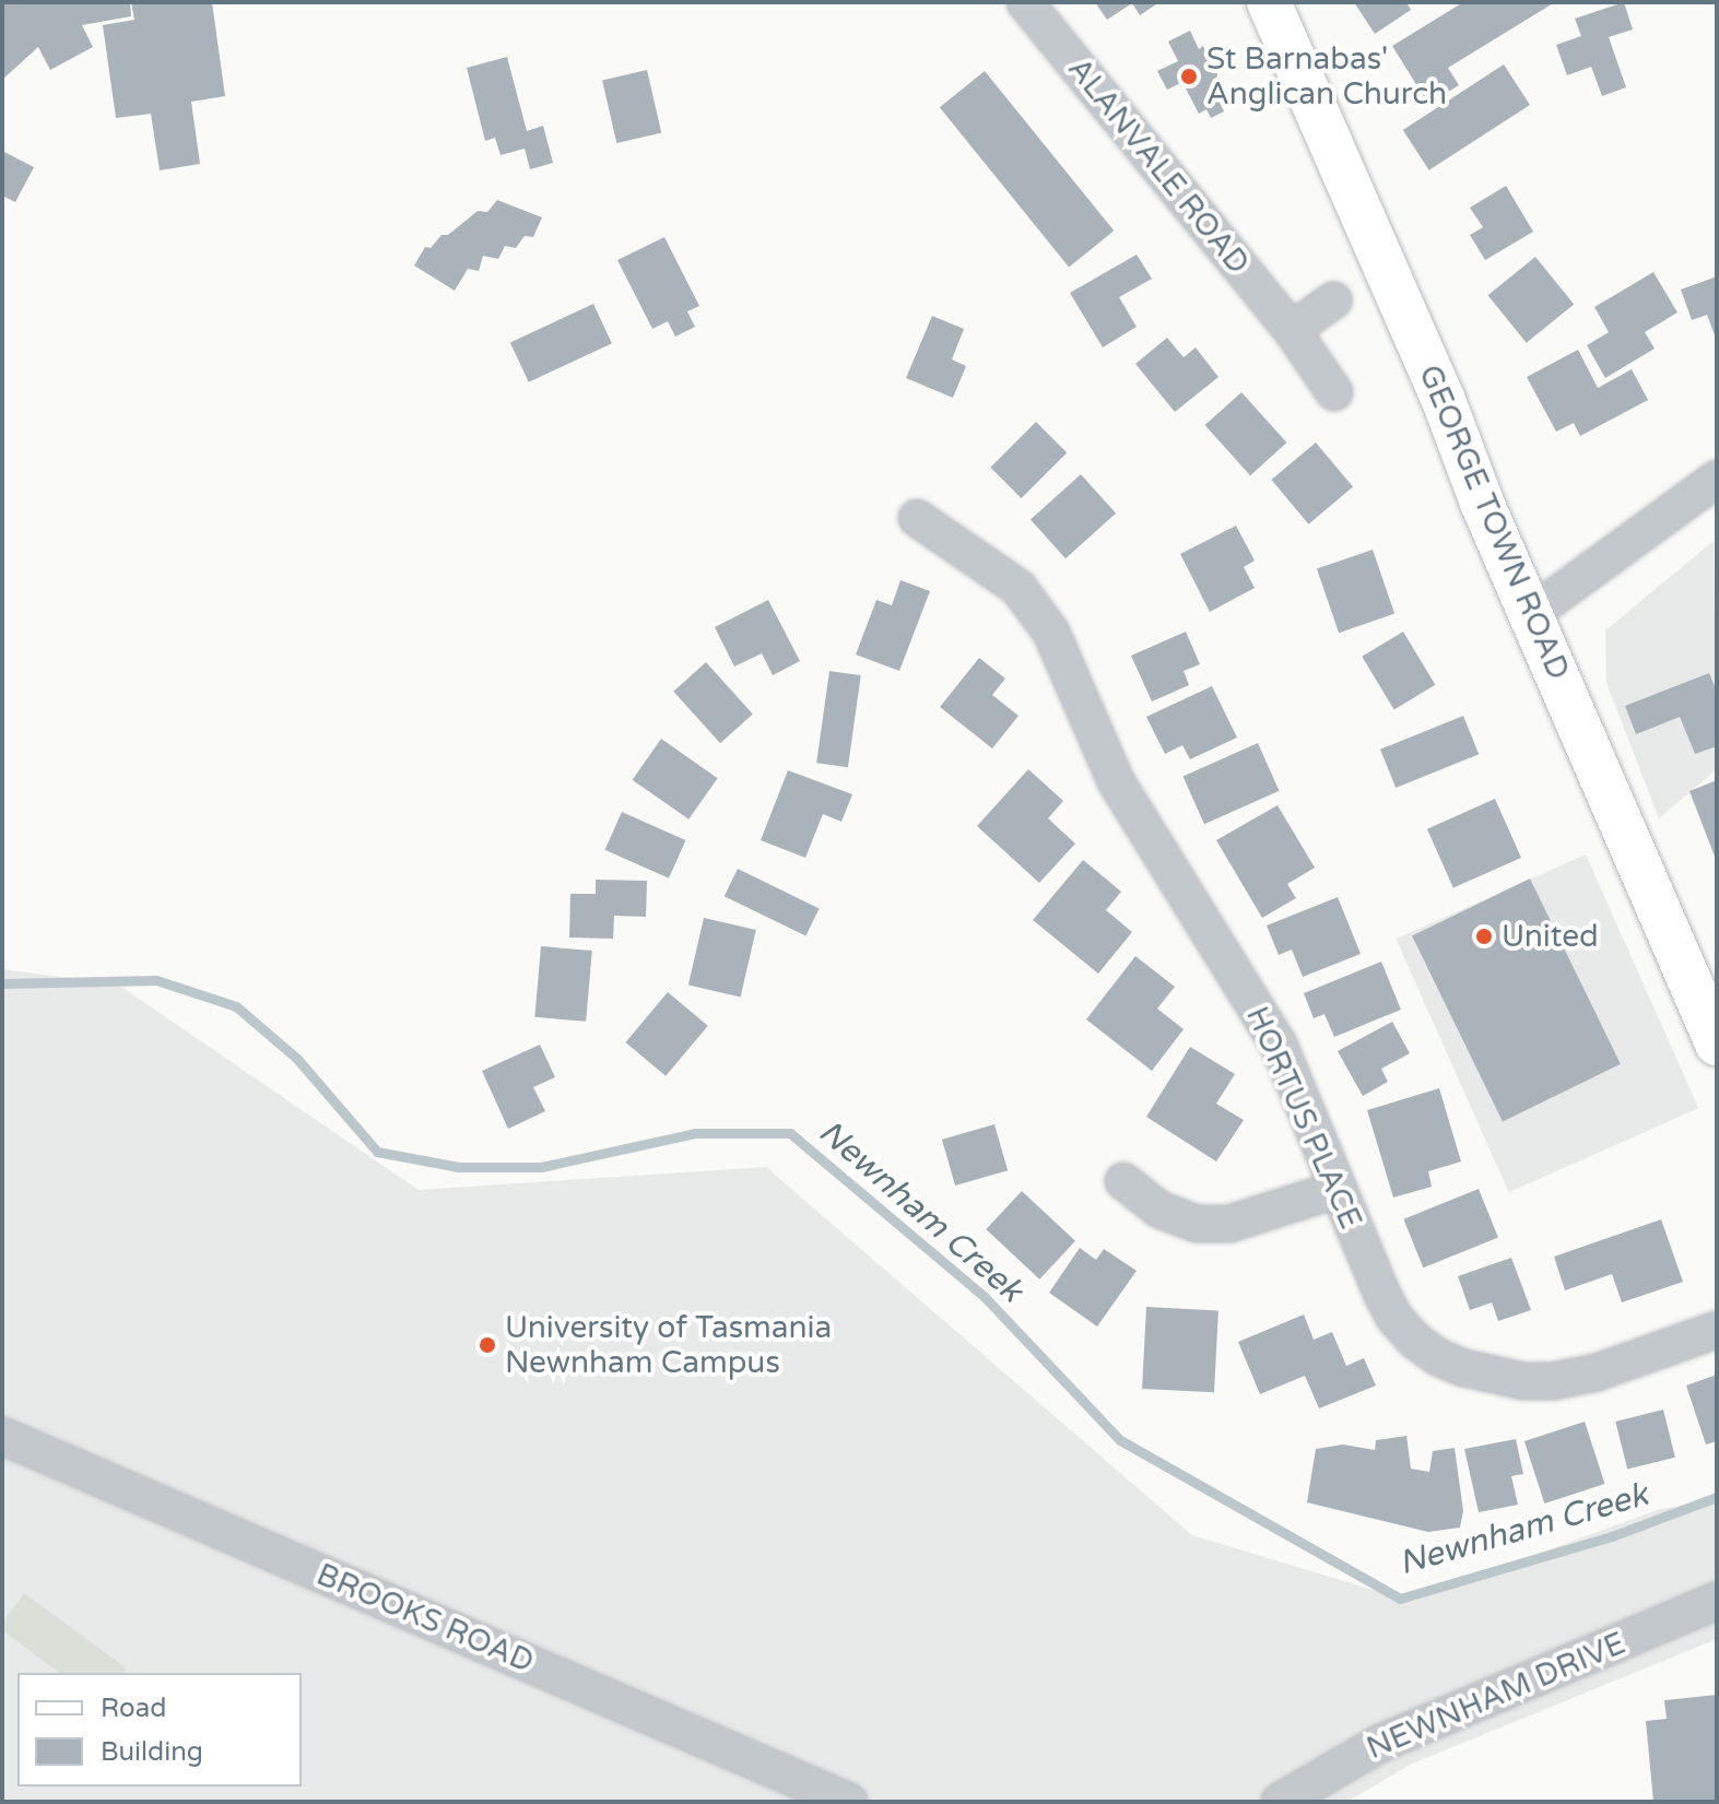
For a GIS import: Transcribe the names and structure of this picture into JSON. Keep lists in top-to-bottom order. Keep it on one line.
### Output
{"streets":{"main road":["GEORGE TOWN ROAD"],"street":["ALANVALE ROAD","HORTUS PLACE","BROOKS ROAD","NEWNHAM DRIVE"]},"water":["Newnham Creek"],"places":["St Barnabas' Anglican Church","United","University of Tasmania Newnham Campus"],"legend":["Road","Building"]}
